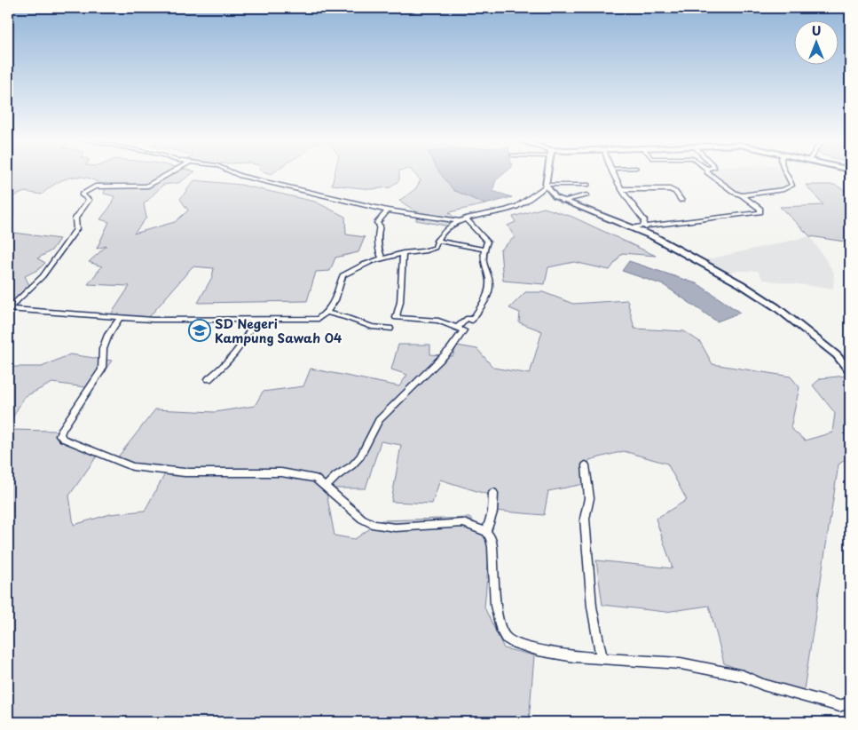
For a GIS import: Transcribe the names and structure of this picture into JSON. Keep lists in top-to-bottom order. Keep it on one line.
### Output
{"places":{"school or university":["SD Negeri Kampung Sawah 04"]},"north":"top"}
